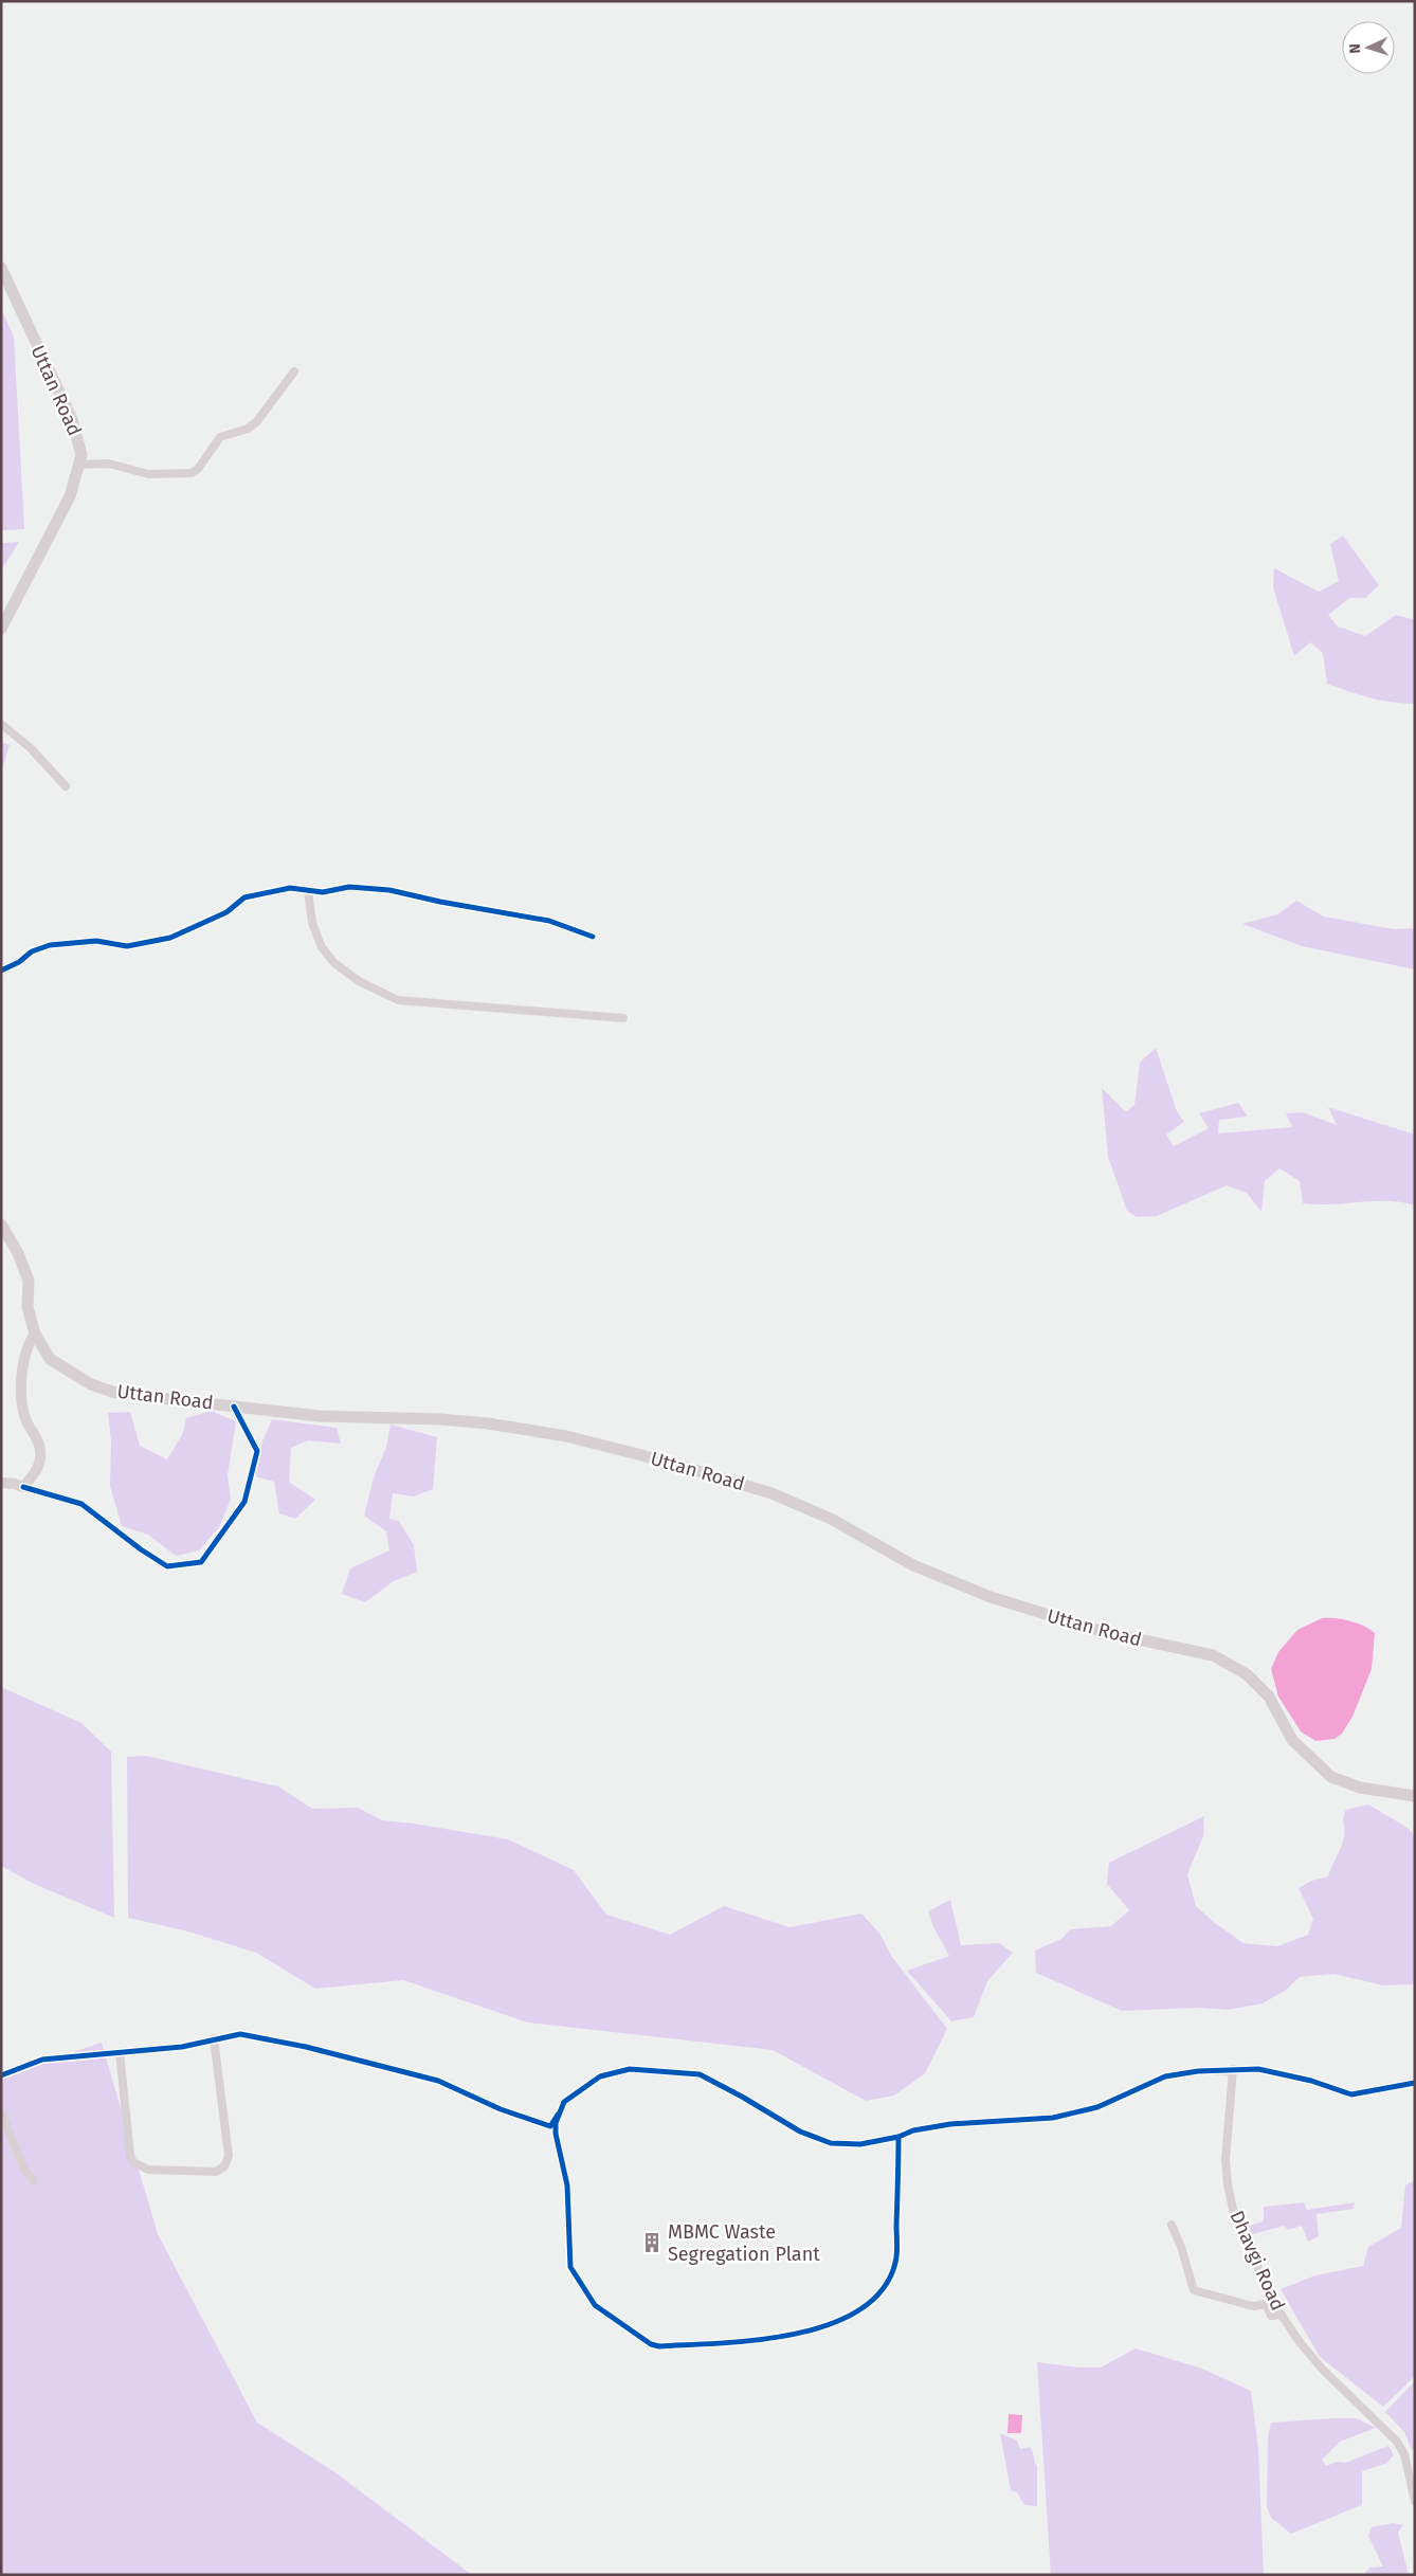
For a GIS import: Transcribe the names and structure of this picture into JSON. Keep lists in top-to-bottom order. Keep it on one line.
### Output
{"streets":{"main road":["Uttan Road"],"street":["Dhavgi Road"]},"places":{"building":["MBMC Waste Segregation Plant"]},"north":"left"}
